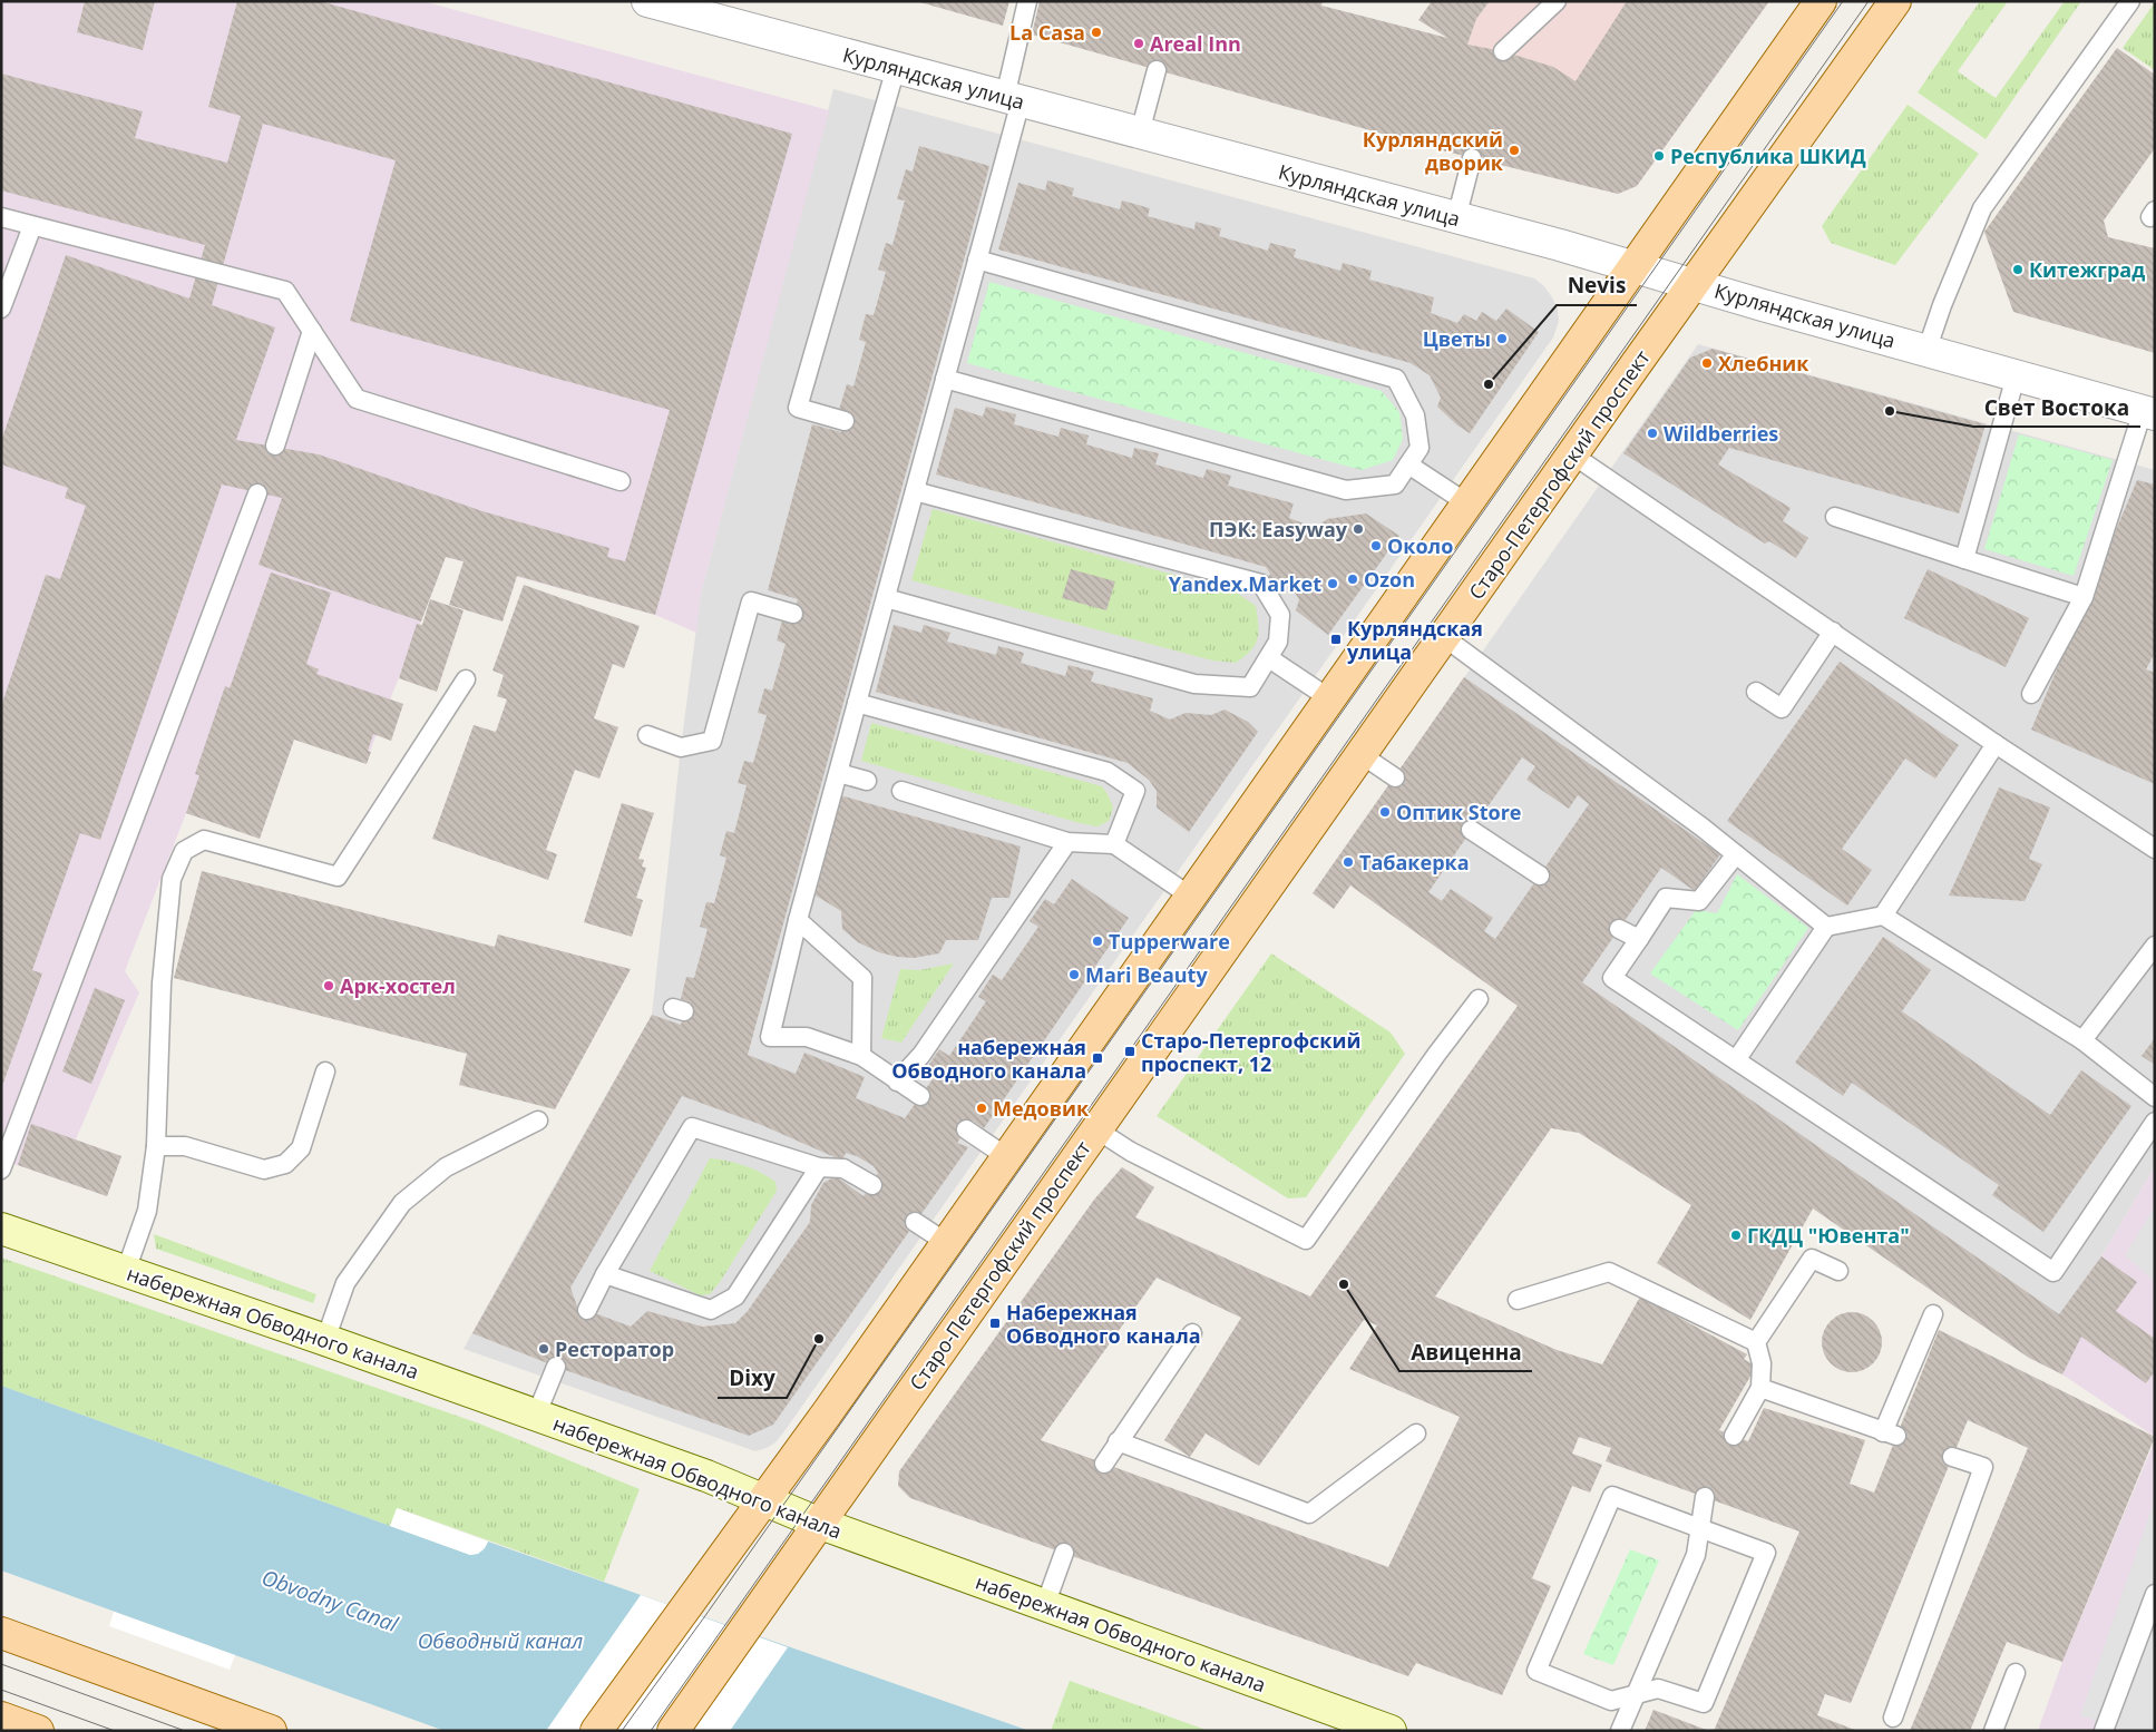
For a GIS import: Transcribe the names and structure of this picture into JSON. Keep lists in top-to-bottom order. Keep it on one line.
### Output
{"streets":{"main road":["Старо-Петергофский проспект"],"street":["Курляндская улица","набережная Обводного канала"]},"crossings":[["Курляндская улица","Старо-Петергофский проспект"],["Старо-Петергофский проспект","набережная Обводного канала"]],"water":["Obvodny Canal","Обводный канал"],"places":{"other":["La Casa","Areal Inn","Курляндский дворик","Республика ШКИД","Китежград","Цветы","Хлебник","Nevis","Свет Востока","Wildberries","ПЭК: Easyway","Около","Ozon","Yandex.Market","Оптик Store","Табакерка","Tupperware","Mari Beauty","Арк-хостел","Медовик","ГКДЦ \"Ювента\"","Авиценна","Dixy","Ресторатор"],"transit":["Курляндская улица","Старо-Петергофский проспект, 12","набережная Обводного канала","Набережная Обводного канала"]}}
